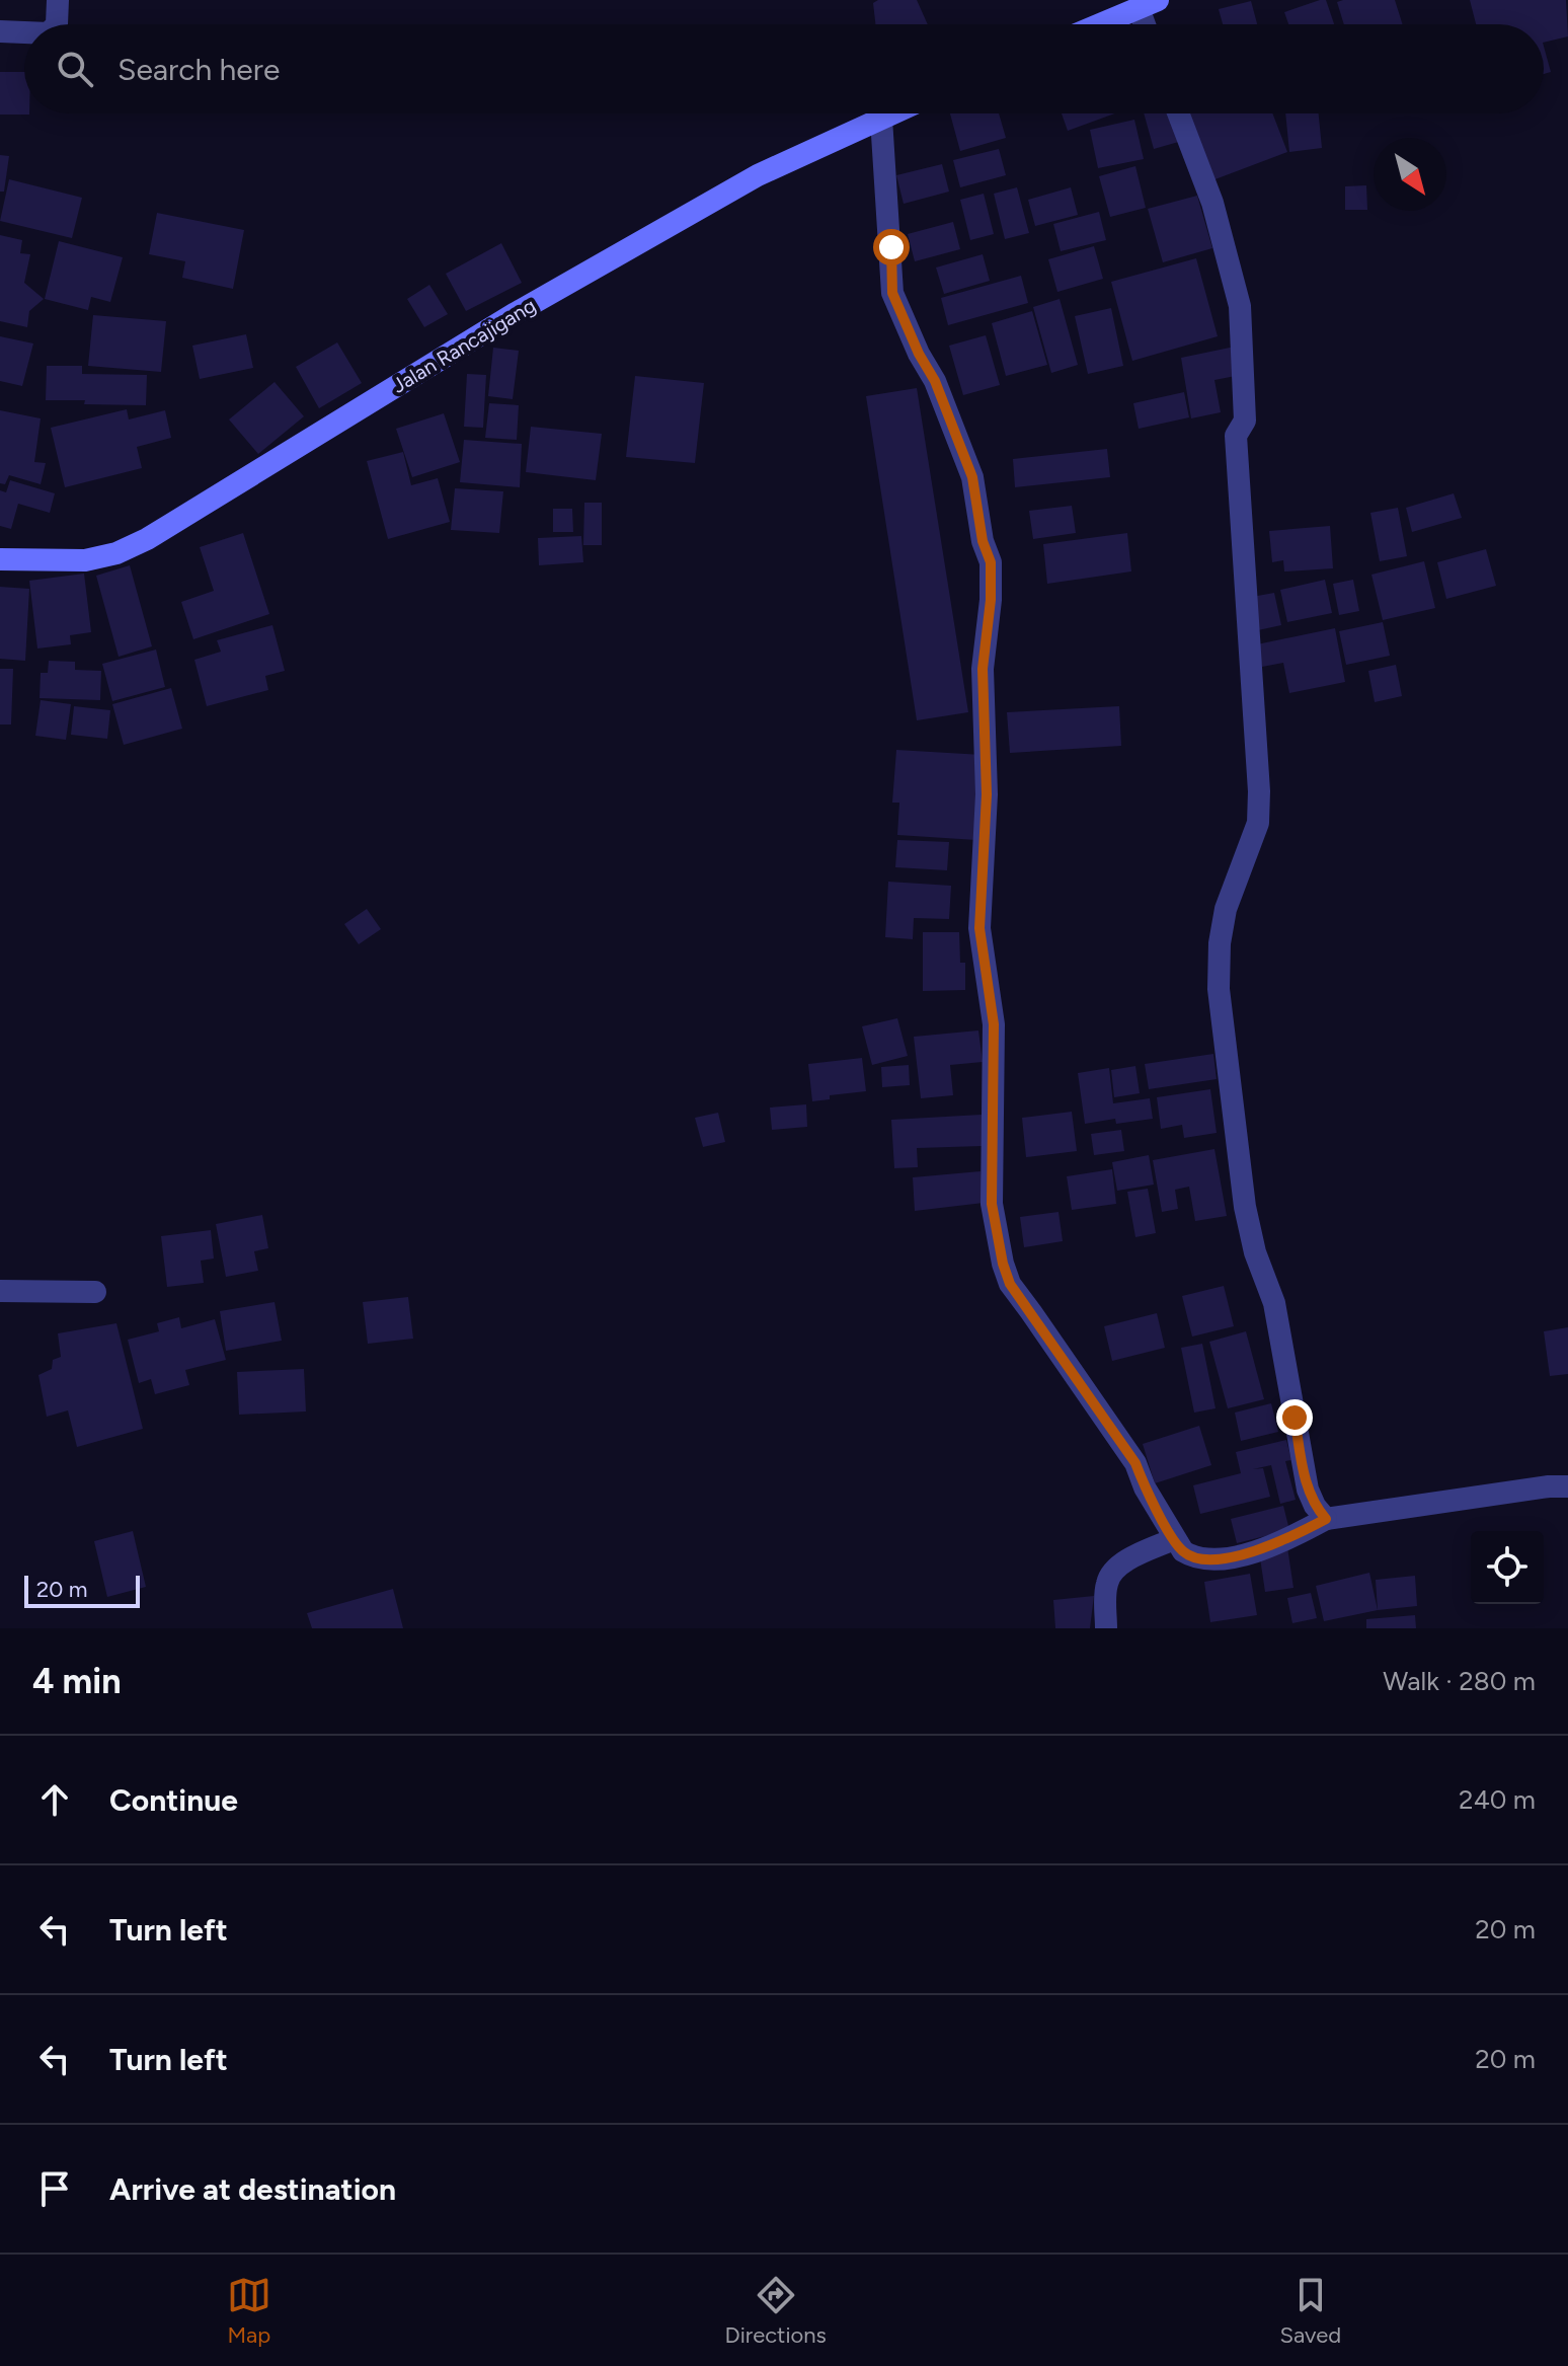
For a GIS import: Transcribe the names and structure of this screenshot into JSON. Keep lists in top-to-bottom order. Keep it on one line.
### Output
{"streets":{"main road":["Jalan Rancajigang"]},"scale_bar":"20 m","north":"bottom right","page":{"search":"Search here","scale":"20 m","heading":["4 min","Walk · 280 m"],"list":[["Continue","240 m"],["Turn left","20 m"],["Turn left","20 m"],"Arrive at destination"],"nav":["Map","Directions","Saved"]}}
